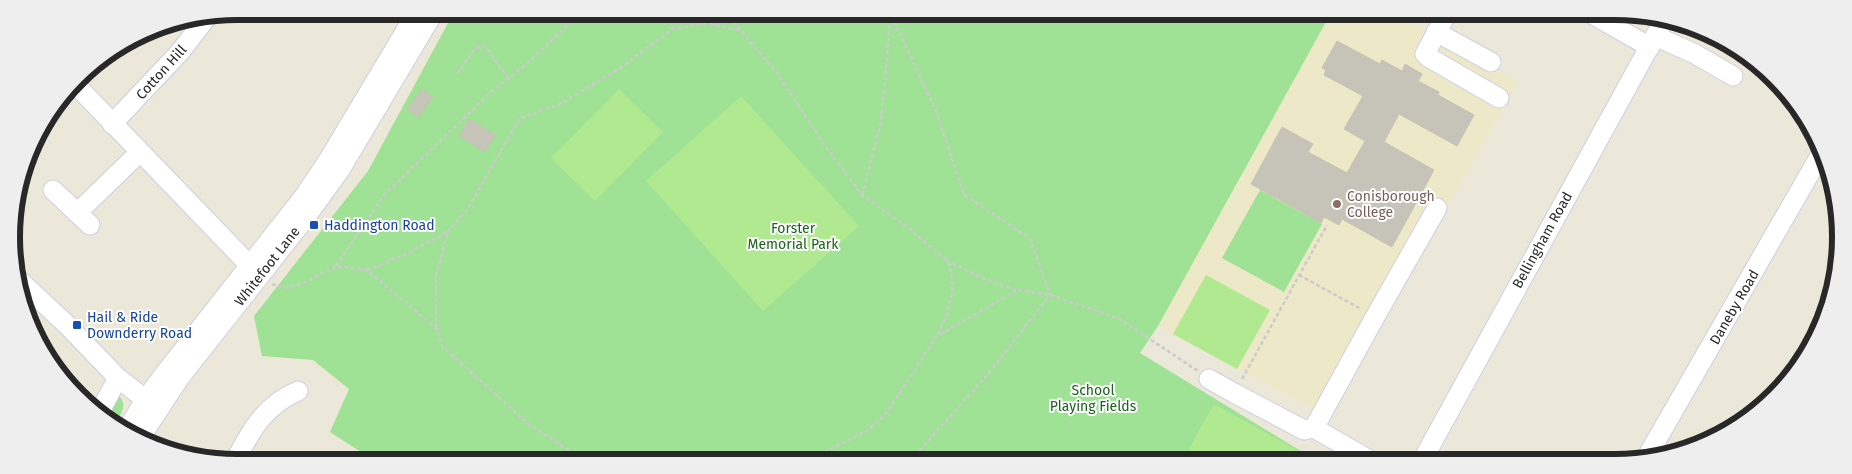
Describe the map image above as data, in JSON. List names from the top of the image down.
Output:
{
  "streets": {
    "street": [
      "Cotton Hill",
      "Bellingham Road",
      "Whitefoot Lane",
      "Daneby Road"
    ]
  },
  "parks": ["Forster Memorial Park", "School Playing Fields"],
  "places": {
    "other": ["Conisborough College"],
    "transit": ["Haddington Road", "Hail & Ride Downderry Road"]
  }
}
